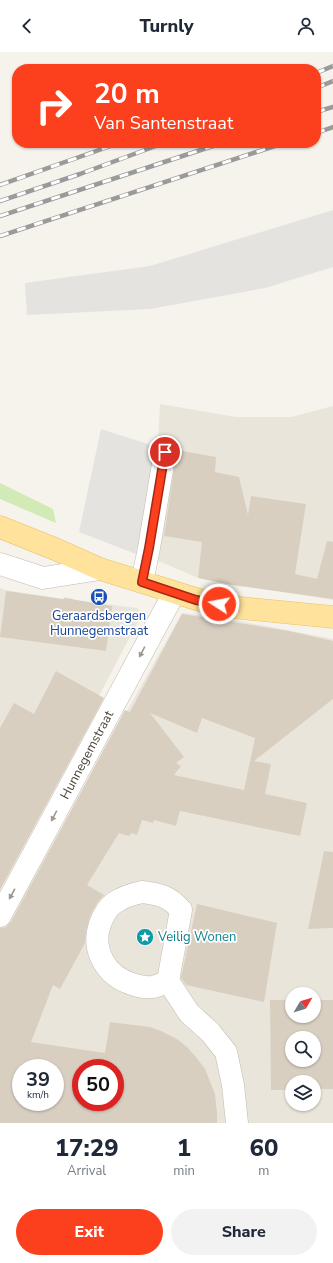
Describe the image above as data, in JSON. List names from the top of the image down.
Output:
{
  "streets": {
    "street": ["Hunnegemstraat"]
  },
  "one_way": ["Hunnegemstraat"],
  "places": {
    "bus stop": ["Geraardsbergen Hunnegemstraat"],
    "place": ["Veilig Wonen"]
  },
  "north": "top right",
  "page": {
    "header": "Turnly",
    "turn": ["20 m", "Van Santenstraat"],
    "speed": "39 km/h",
    "limit": "50",
    "eta": [
      "17:29",
      "Arrival",
      "1",
      "min",
      "60",
      "m"
    ],
    "buttons": ["Exit", "Share"]
  }
}
